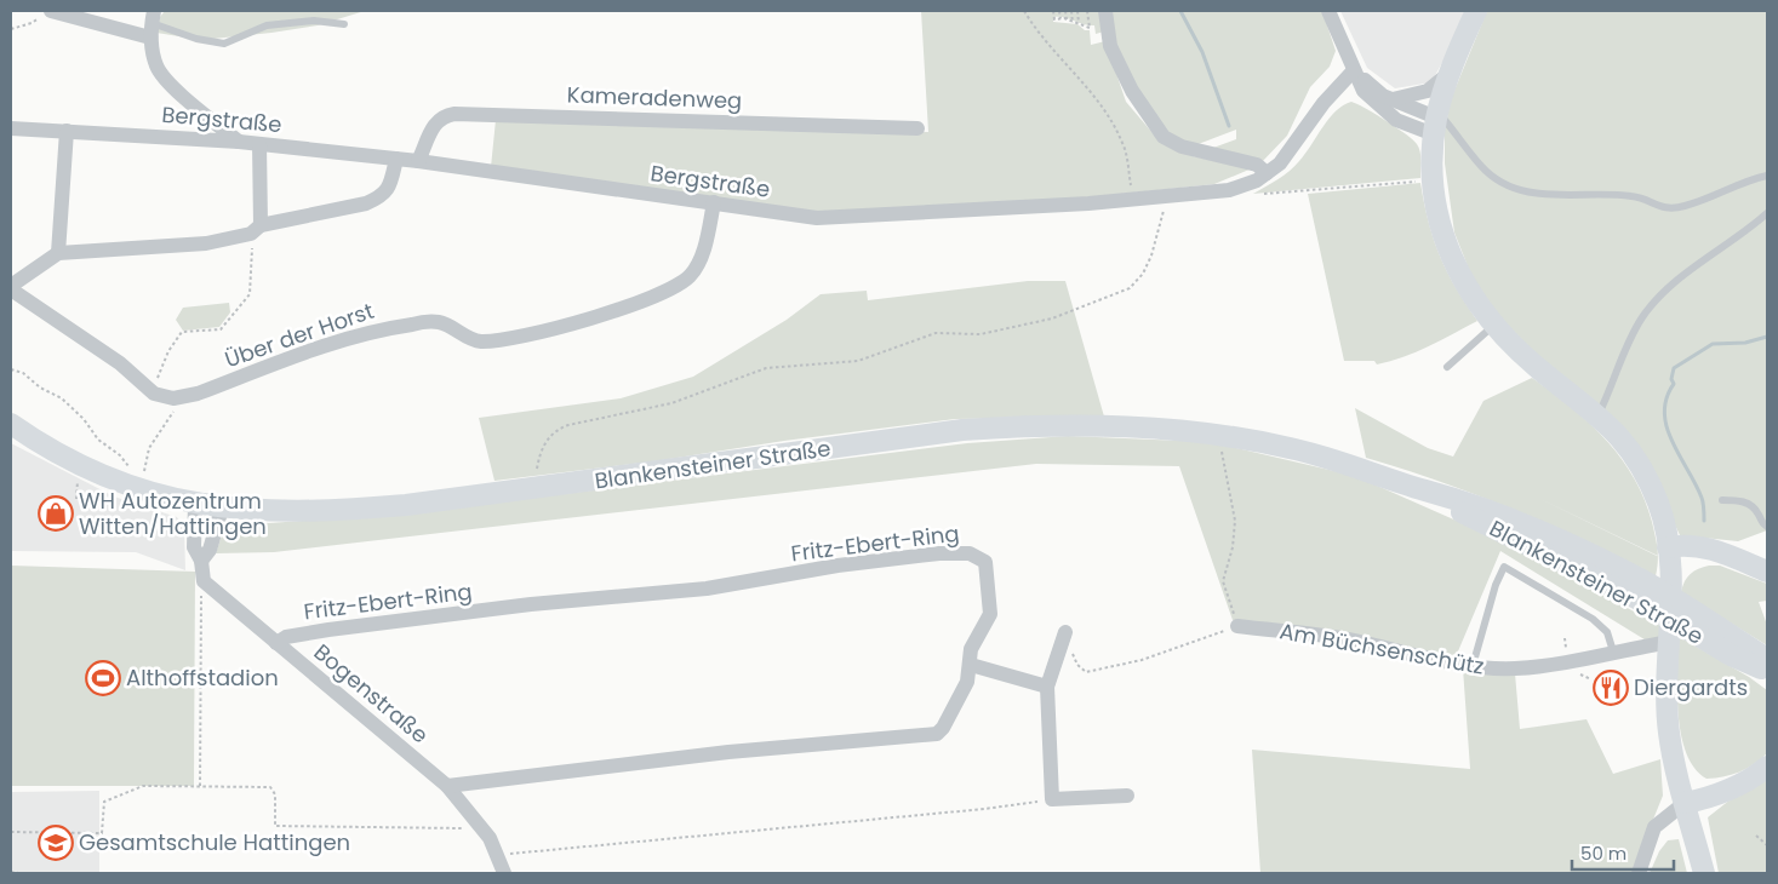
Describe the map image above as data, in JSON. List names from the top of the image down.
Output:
{
  "streets": {
    "main road": ["Blankensteiner Straße"],
    "street": [
      "Kameradenweg",
      "Bergstraße",
      "Über der Horst",
      "Fritz-Ebert-Ring",
      "Am Büchsenschütz",
      "Bogenstraße"
    ]
  },
  "crossings": [
    ["Kameradenweg", "Bergstraße"],
    ["Bergstraße", "Über der Horst"],
    ["Fritz-Ebert-Ring", "Bogenstraße"]
  ],
  "places": {
    "shop": ["WH Autozentrum Witten/Hattingen"],
    "sports": ["Althoffstadion"],
    "restaurant": ["Diergardts"],
    "school or university": ["Gesamtschule Hattingen"]
  },
  "scale_bar": "50 m"
}
